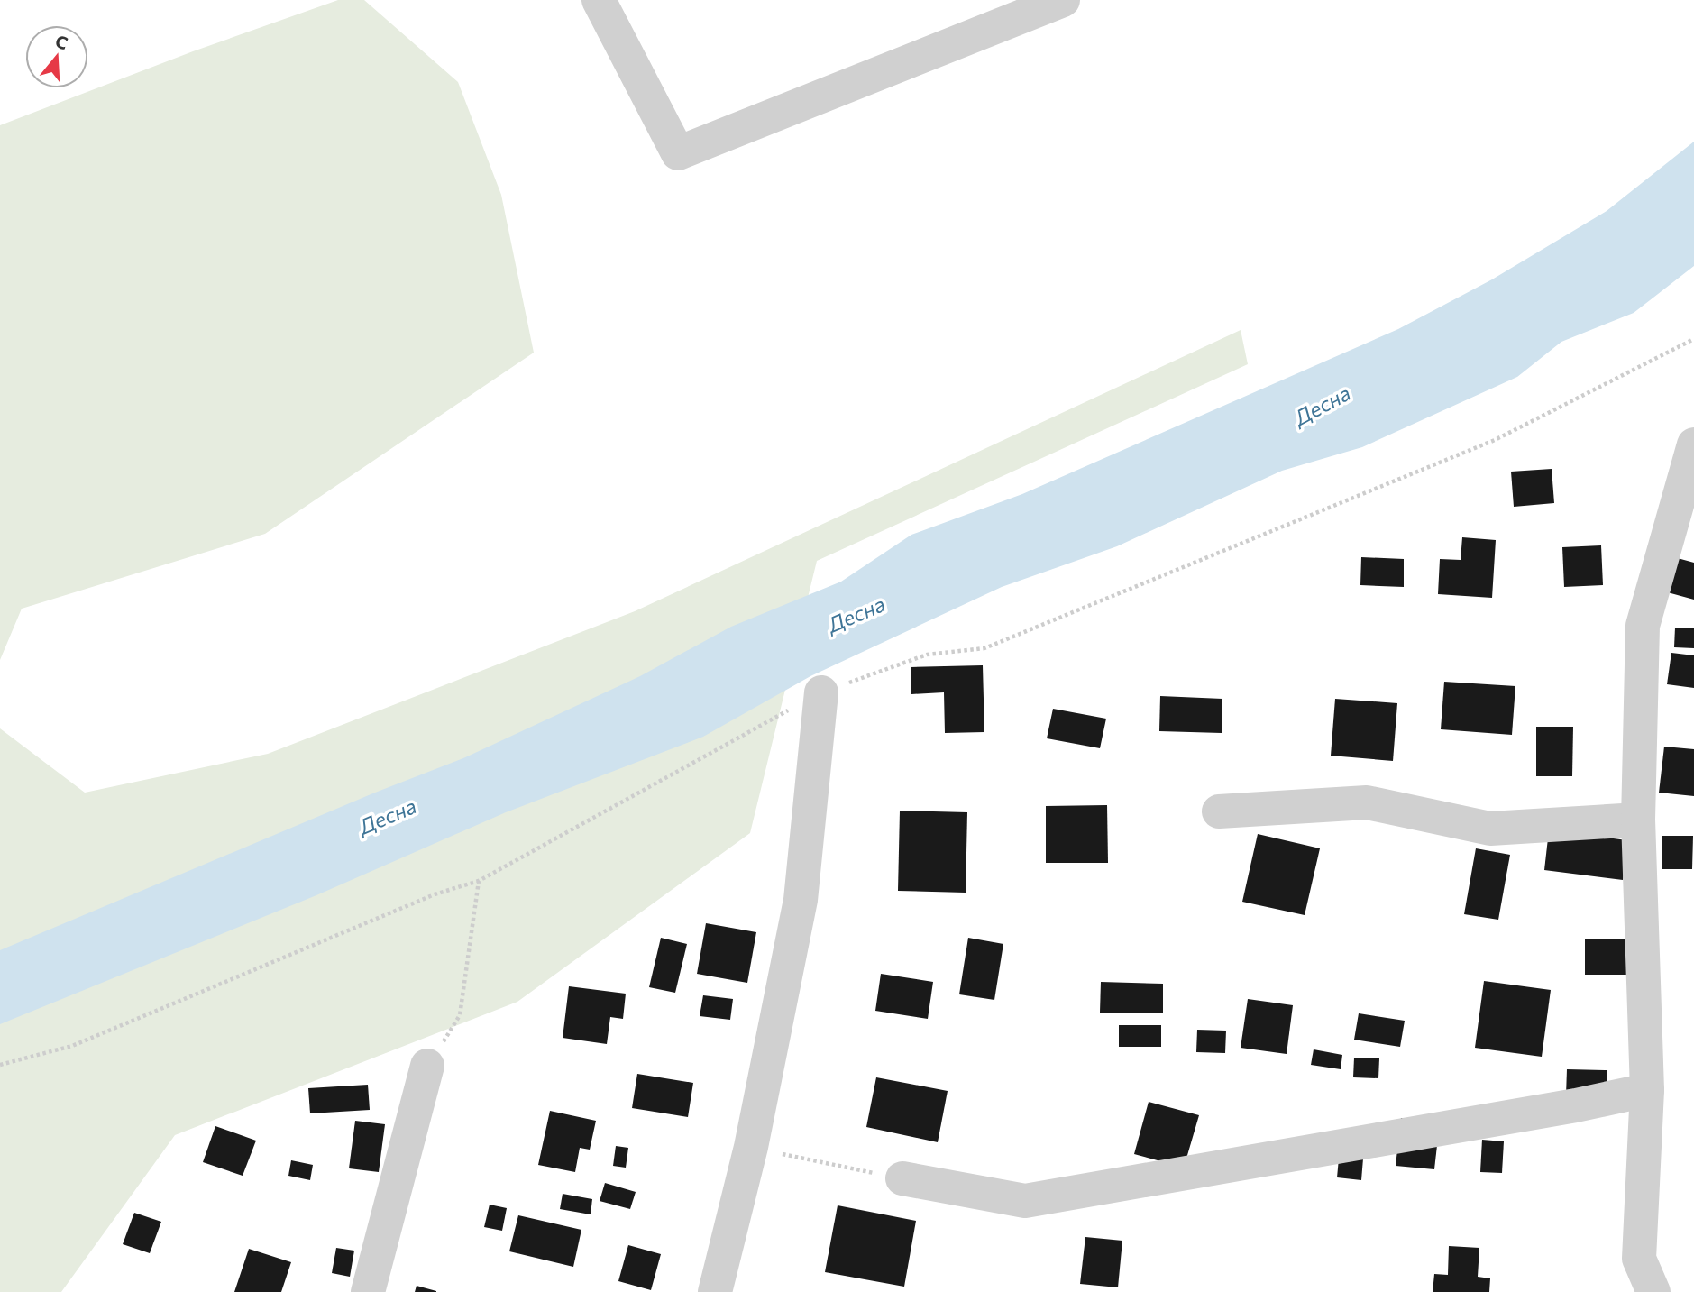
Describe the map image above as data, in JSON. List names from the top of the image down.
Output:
{
  "water": ["Десна"],
  "north": "top"
}
